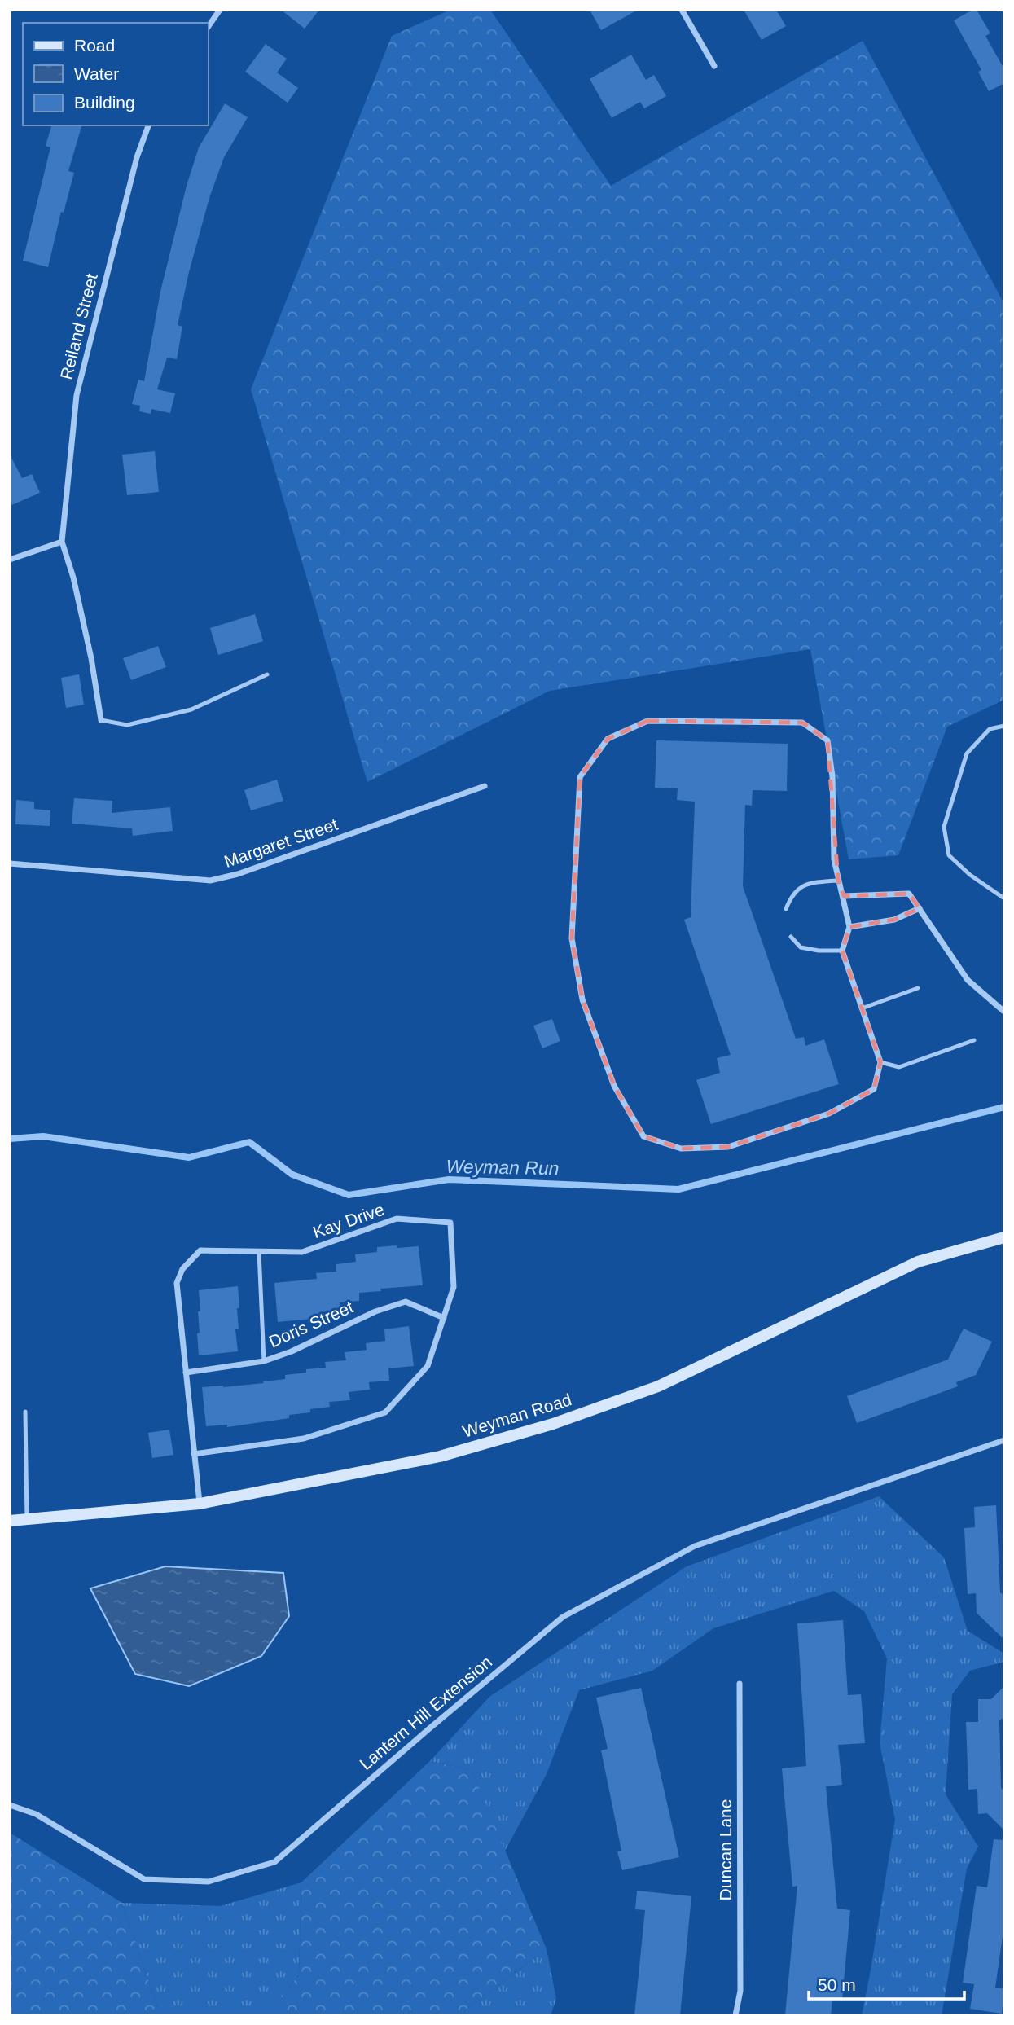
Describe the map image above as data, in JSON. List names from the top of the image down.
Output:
{
  "streets": {
    "street": [
      "Reiland Street",
      "Margaret Street",
      "Kay Drive",
      "Doris Street",
      "Weyman Road",
      "Lantern Hill Extension",
      "Duncan Lane"
    ]
  },
  "crossings": [
    ["Kay Drive", "Doris Street"],
    ["Kay Drive", "Weyman Road"]
  ],
  "water": ["Weyman Run"],
  "legend": ["Road", "Water", "Building"],
  "scale_bar": "50 m"
}
